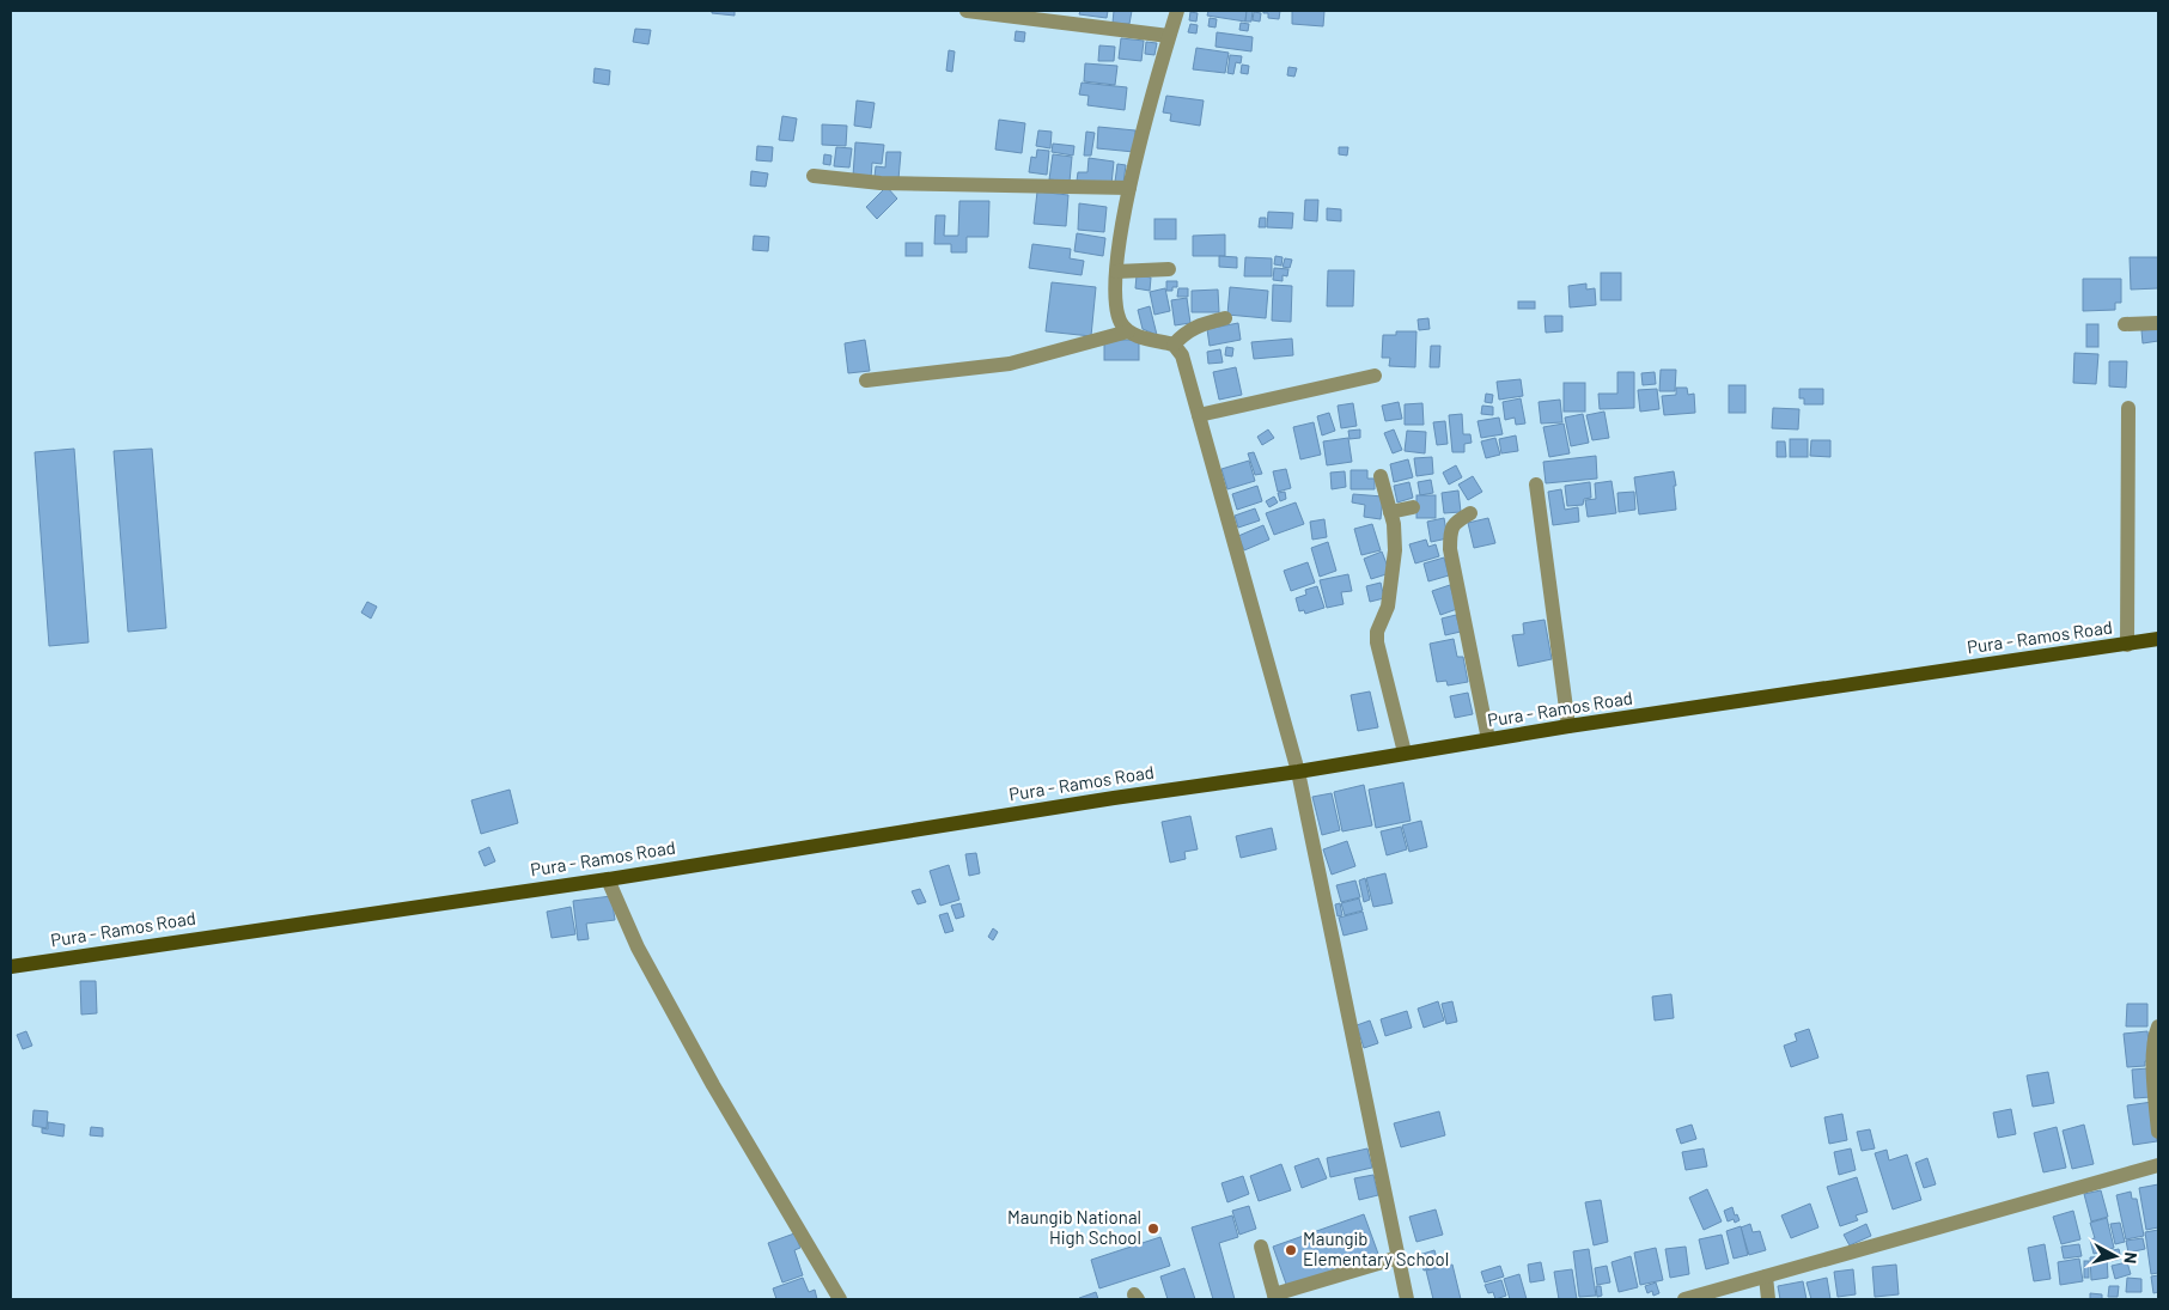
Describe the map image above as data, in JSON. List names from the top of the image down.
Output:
{
  "streets": {
    "main road": ["Pura - Ramos Road"]
  },
  "places": ["Maungib National High School", "Maungib Elementary School"],
  "north": "right"
}
